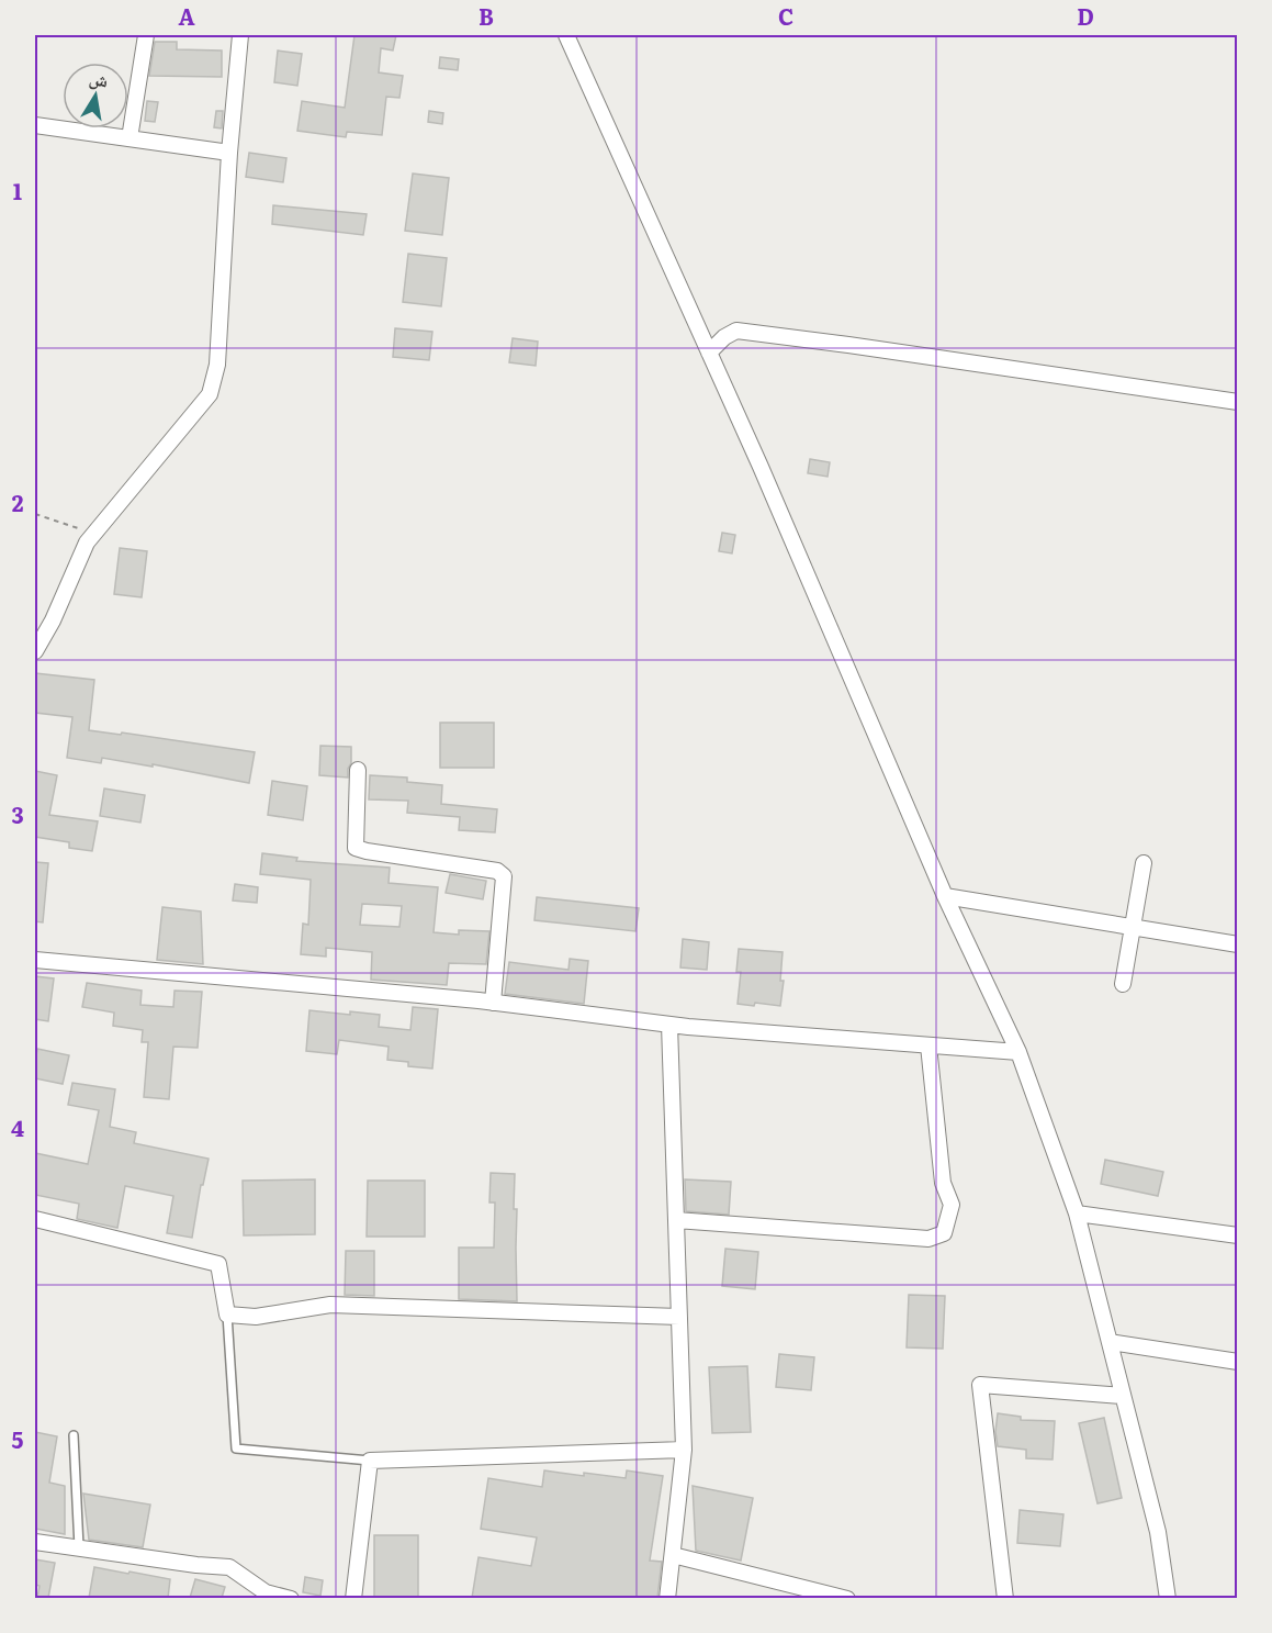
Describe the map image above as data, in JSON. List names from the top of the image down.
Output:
{
  "north": "top",
  "grid": {
    "columns": [
      "A",
      "B",
      "C",
      "D"
    ],
    "rows": [
      "1",
      "2",
      "3",
      "4",
      "5"
    ]
  }
}
